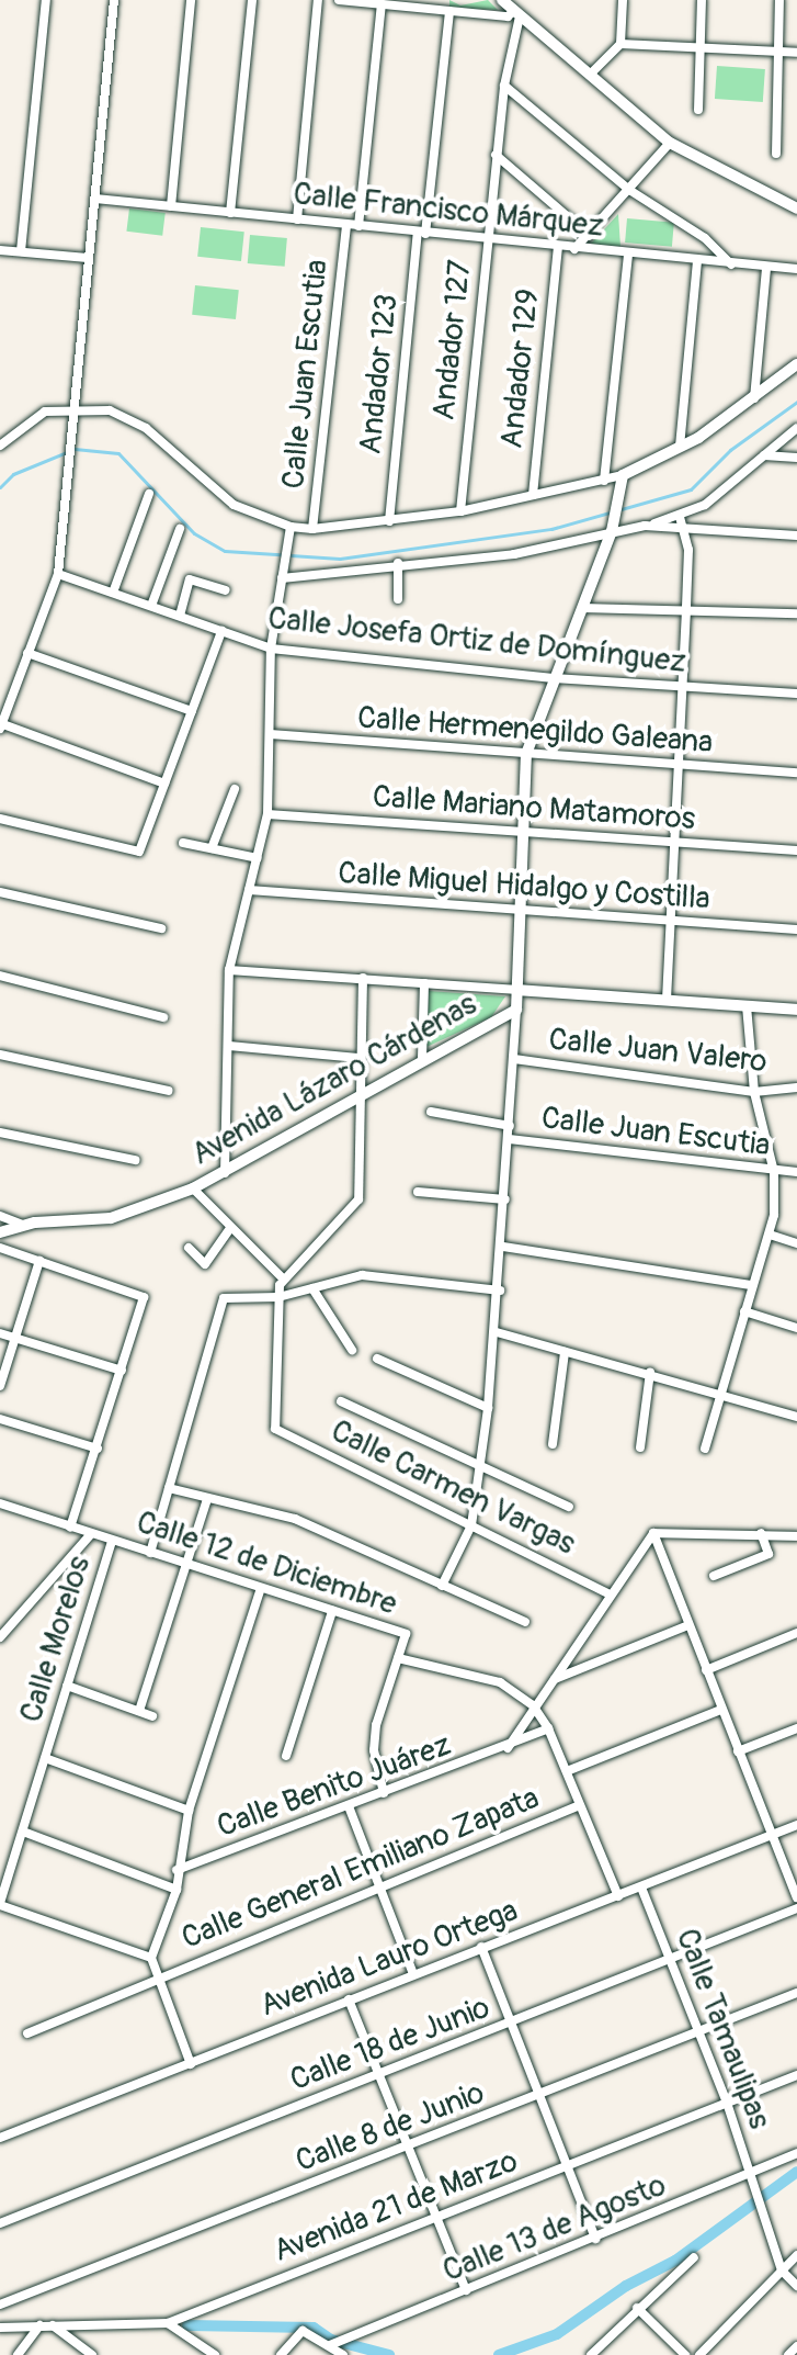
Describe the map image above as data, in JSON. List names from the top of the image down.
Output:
{
  "streets": {
    "street": [
      "Calle Francisco Márquez",
      "Andador 127",
      "Andador 129",
      "Calle Juan Escutia",
      "Andador 123",
      "Calle Josefa Ortiz de Domínguez",
      "Calle Hermenegildo Galeana",
      "Calle Mariano Matamoros",
      "Calle Miguel Hidalgo y Costilla",
      "Calle Juan Valero",
      "Avenida Lázaro Cárdenas",
      "Calle Carmen Vargas",
      "Calle 12 de Diciembre",
      "Calle Morelos",
      "Calle Benito Juárez",
      "Calle General Emiliano Zapata",
      "Avenida Lauro Ortega",
      "Calle Tamaulipas",
      "Calle 18 de Junio",
      "Calle 8 de Junio",
      "Avenida 21 de Marzo",
      "Calle 13 de Agosto"
    ]
  },
  "crossings": [
    ["Calle Francisco Márquez", "Andador 127"],
    ["Calle Francisco Márquez", "Andador 129"],
    ["Calle Francisco Márquez", "Calle Juan Escutia"],
    ["Calle Francisco Márquez", "Andador 123"],
    ["Calle Josefa Ortiz de Domínguez", "Avenida Lázaro Cárdenas"],
    ["Calle Hermenegildo Galeana", "Avenida Lázaro Cárdenas"],
    ["Calle Mariano Matamoros", "Avenida Lázaro Cárdenas"],
    ["Calle Miguel Hidalgo y Costilla", "Avenida Lázaro Cárdenas"],
    ["Calle 12 de Diciembre", "Calle Morelos"],
    ["Avenida Lauro Ortega", "Calle Tamaulipas"],
    ["Calle Tamaulipas", "Calle 18 de Junio"],
    ["Calle Tamaulipas", "Calle 8 de Junio"],
    ["Calle Tamaulipas", "Avenida 21 de Marzo"],
    ["Calle Tamaulipas", "Calle 13 de Agosto"]
  ]
}
